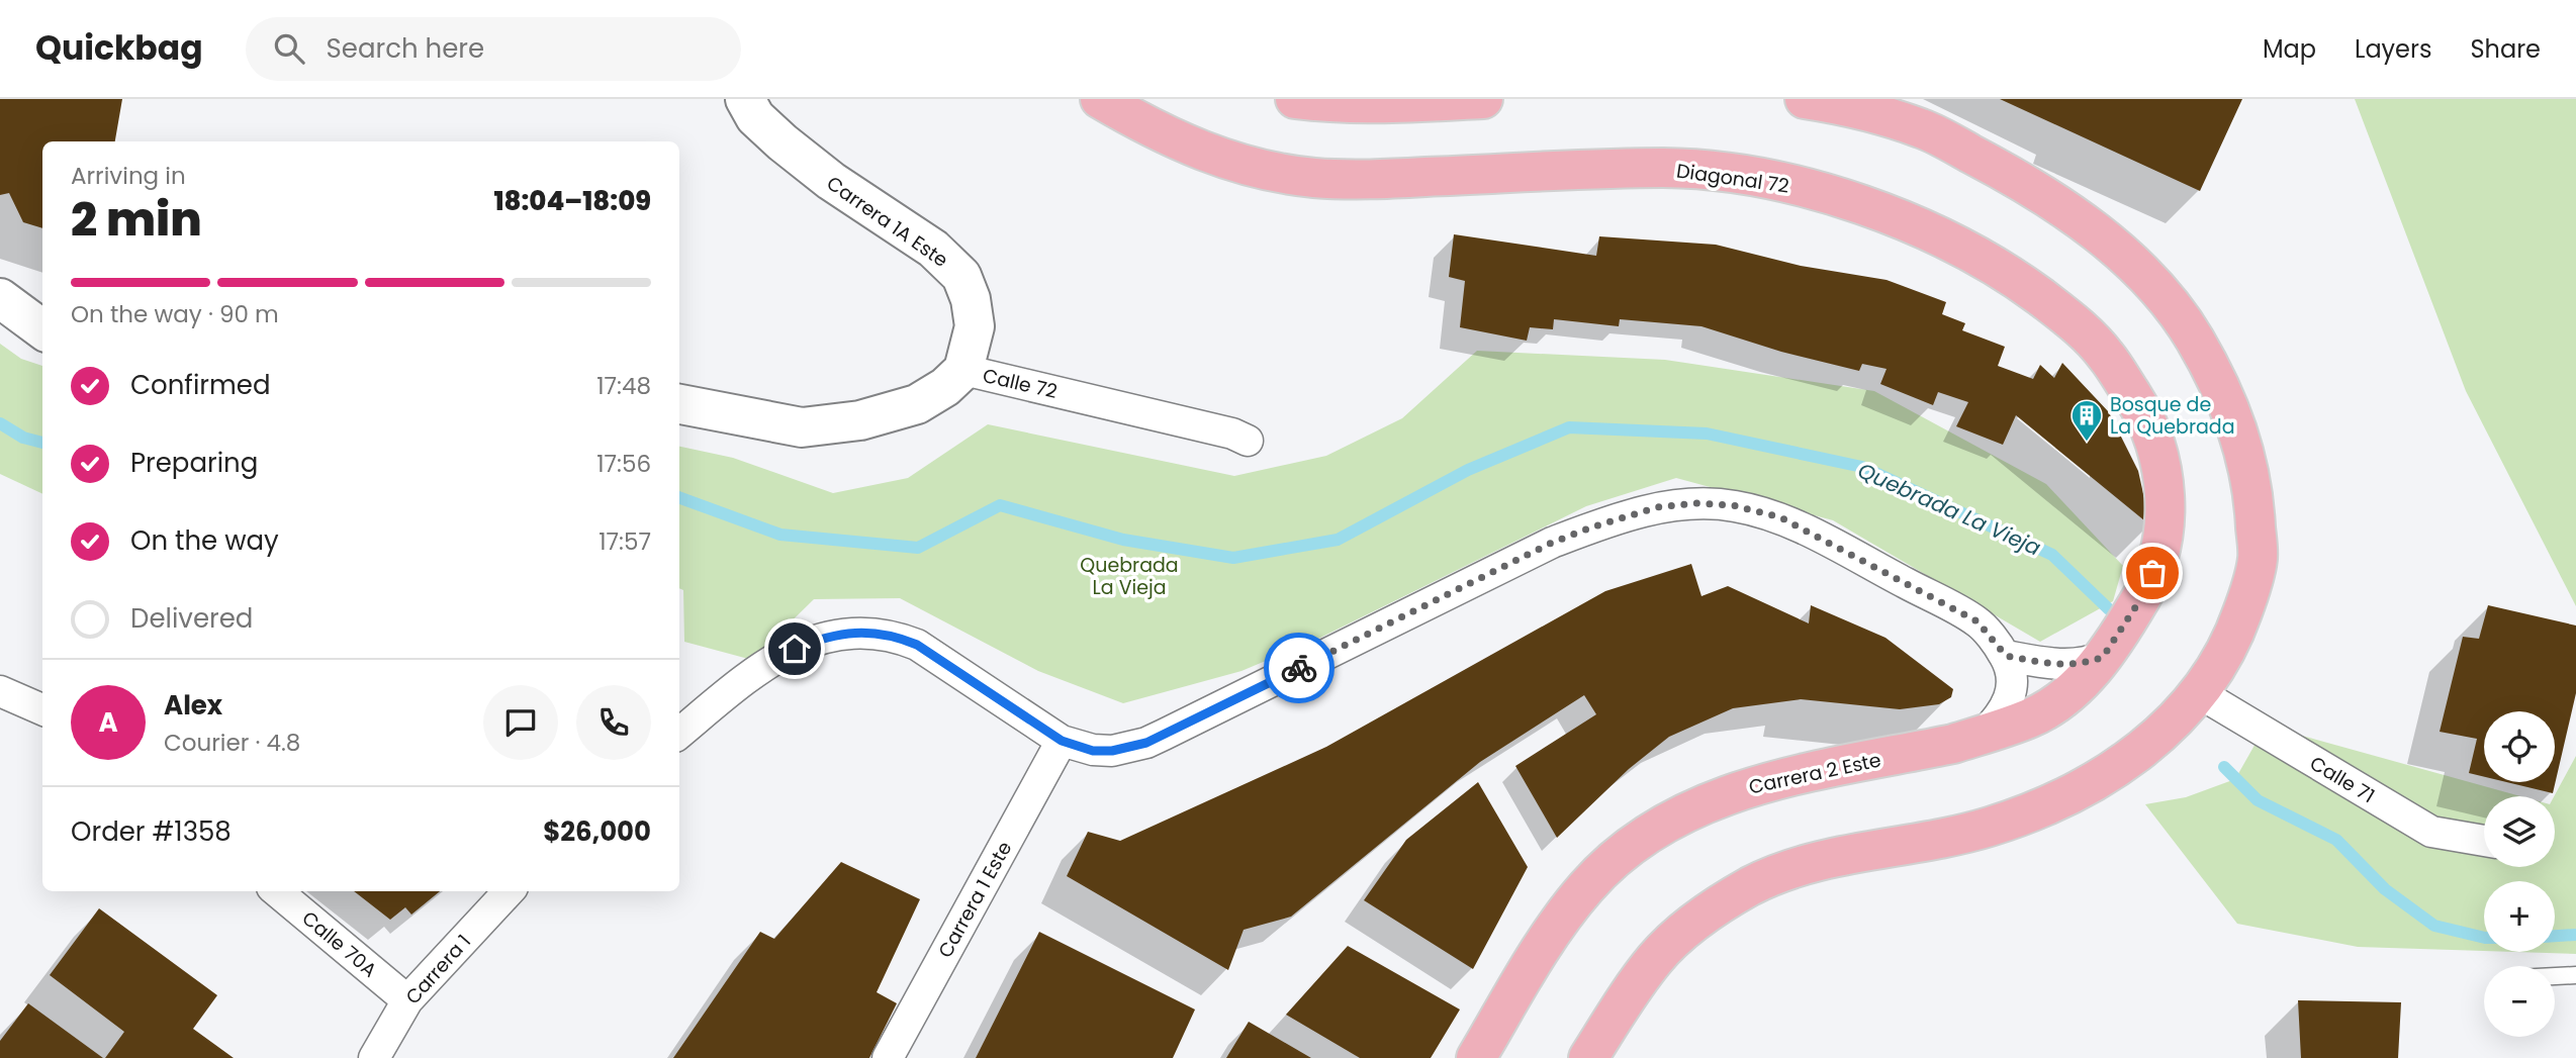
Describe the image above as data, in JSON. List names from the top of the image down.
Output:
{
  "streets": {
    "main road": ["Diagonal 72", "Carrera 2 Este"],
    "street": [
      "Carrera 1A Este",
      "Calle 72",
      "Calle 71",
      "Carrera 1 Este",
      "Calle 70A",
      "Carrera 1"
    ]
  },
  "crossings": [
    ["Diagonal 72", "Carrera 2 Este"],
    ["Carrera 1A Este", "Calle 72"],
    ["Calle 70A", "Carrera 1"]
  ],
  "water": ["Quebrada La Vieja"],
  "parks": ["Quebrada La Vieja"],
  "places": {
    "building": ["Bosque de La Quebrada"]
  },
  "page": {
    "header": "Quickbag",
    "search": "Search here",
    "nav": ["Map", "Layers", "Share"],
    "heading": ["2 min", "Arriving in", "18:04–18:09"],
    "panel": [
      "Alex",
      "Courier · 4.8",
      "Order #1358",
      "$26,000"
    ],
    "bar": "On the way · 90 m",
    "list": [
      ["Confirmed", "17:48"],
      ["Preparing", "17:56"],
      ["On the way", "17:57"],
      "Delivered"
    ],
    "round": "A",
    "map_buttons": ["+", "−"]
  }
}
